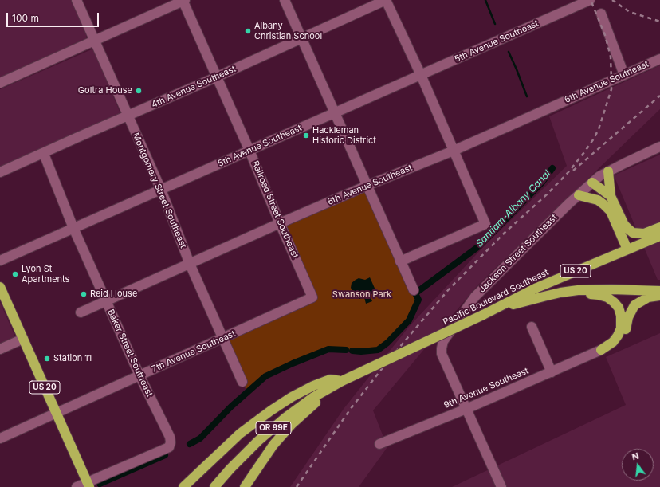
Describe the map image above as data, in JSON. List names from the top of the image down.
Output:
{
  "streets": {
    "highway": ["US 20", "Pacific Boulevard Southeast", "OR 99E"],
    "street": [
      "5th Avenue Southeast",
      "6th Avenue Southeast",
      "4th Avenue Southeast",
      "Montgomery Street Southeast",
      "Railroad Street Southeast",
      "Jackson Street Southeast",
      "7th Avenue Southeast",
      "Baker Street Southeast",
      "9th Avenue Southeast"
    ]
  },
  "crossings": [
    ["5th Avenue Southeast", "Montgomery Street Southeast"],
    ["5th Avenue Southeast", "Railroad Street Southeast"],
    ["5th Avenue Southeast", "Baker Street Southeast"],
    ["6th Avenue Southeast", "Montgomery Street Southeast"],
    ["6th Avenue Southeast", "Railroad Street Southeast"],
    ["6th Avenue Southeast", "Baker Street Southeast"],
    ["4th Avenue Southeast", "Montgomery Street Southeast"],
    ["4th Avenue Southeast", "Railroad Street Southeast"],
    ["4th Avenue Southeast", "Baker Street Southeast"],
    ["Montgomery Street Southeast", "7th Avenue Southeast"],
    ["Railroad Street Southeast", "7th Avenue Southeast"],
    ["Jackson Street Southeast", "9th Avenue Southeast"],
    ["US 20", "Pacific Boulevard Southeast"],
    ["US 20", "7th Avenue Southeast"],
    ["US 20", "Baker Street Southeast"],
    ["US 20", "OR 99E"],
    ["Pacific Boulevard Southeast", "OR 99E"],
    ["7th Avenue Southeast", "Baker Street Southeast"]
  ],
  "water": ["Santiam-Albany Canal"],
  "parks": ["Swanson Park"],
  "places": [
    "Albany Christian School",
    "Goltra House",
    "Hackleman Historic District",
    "Lyon St Apartments",
    "Reid House",
    "Station 11"
  ],
  "scale_bar": "100 m",
  "north": "top"
}
